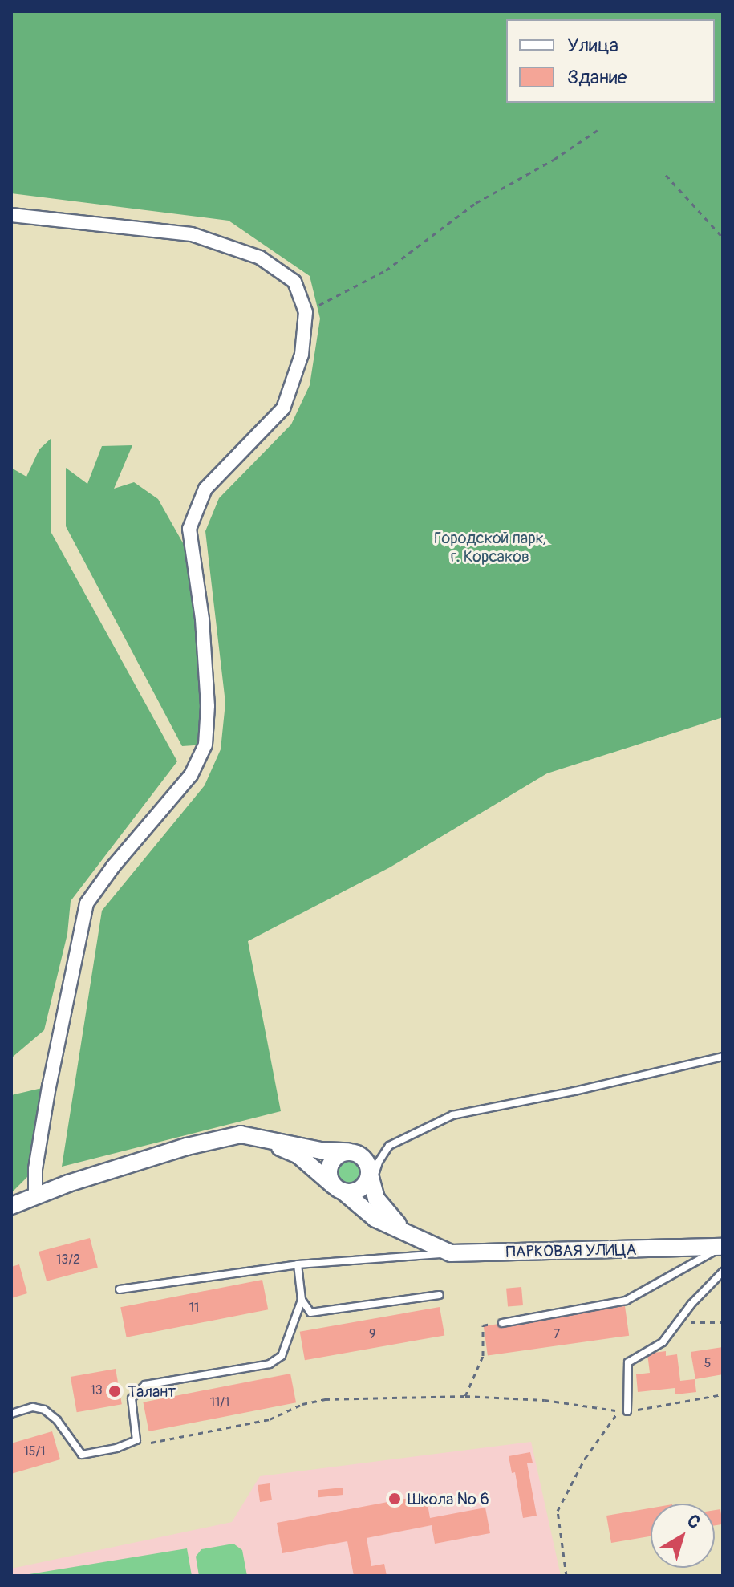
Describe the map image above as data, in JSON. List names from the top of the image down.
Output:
{
  "streets": {
    "street": ["ПАРКОВАЯ УЛИЦА"]
  },
  "parks": ["Городской парк, г. Корсаков"],
  "places": ["Талант", "Школа № 6"],
  "house_numbers": [
    "13/2",
    "11",
    "9",
    "7",
    "5",
    "13",
    "11/1",
    "15/1"
  ],
  "legend": ["Улица", "Здание"],
  "north": "top right"
}
